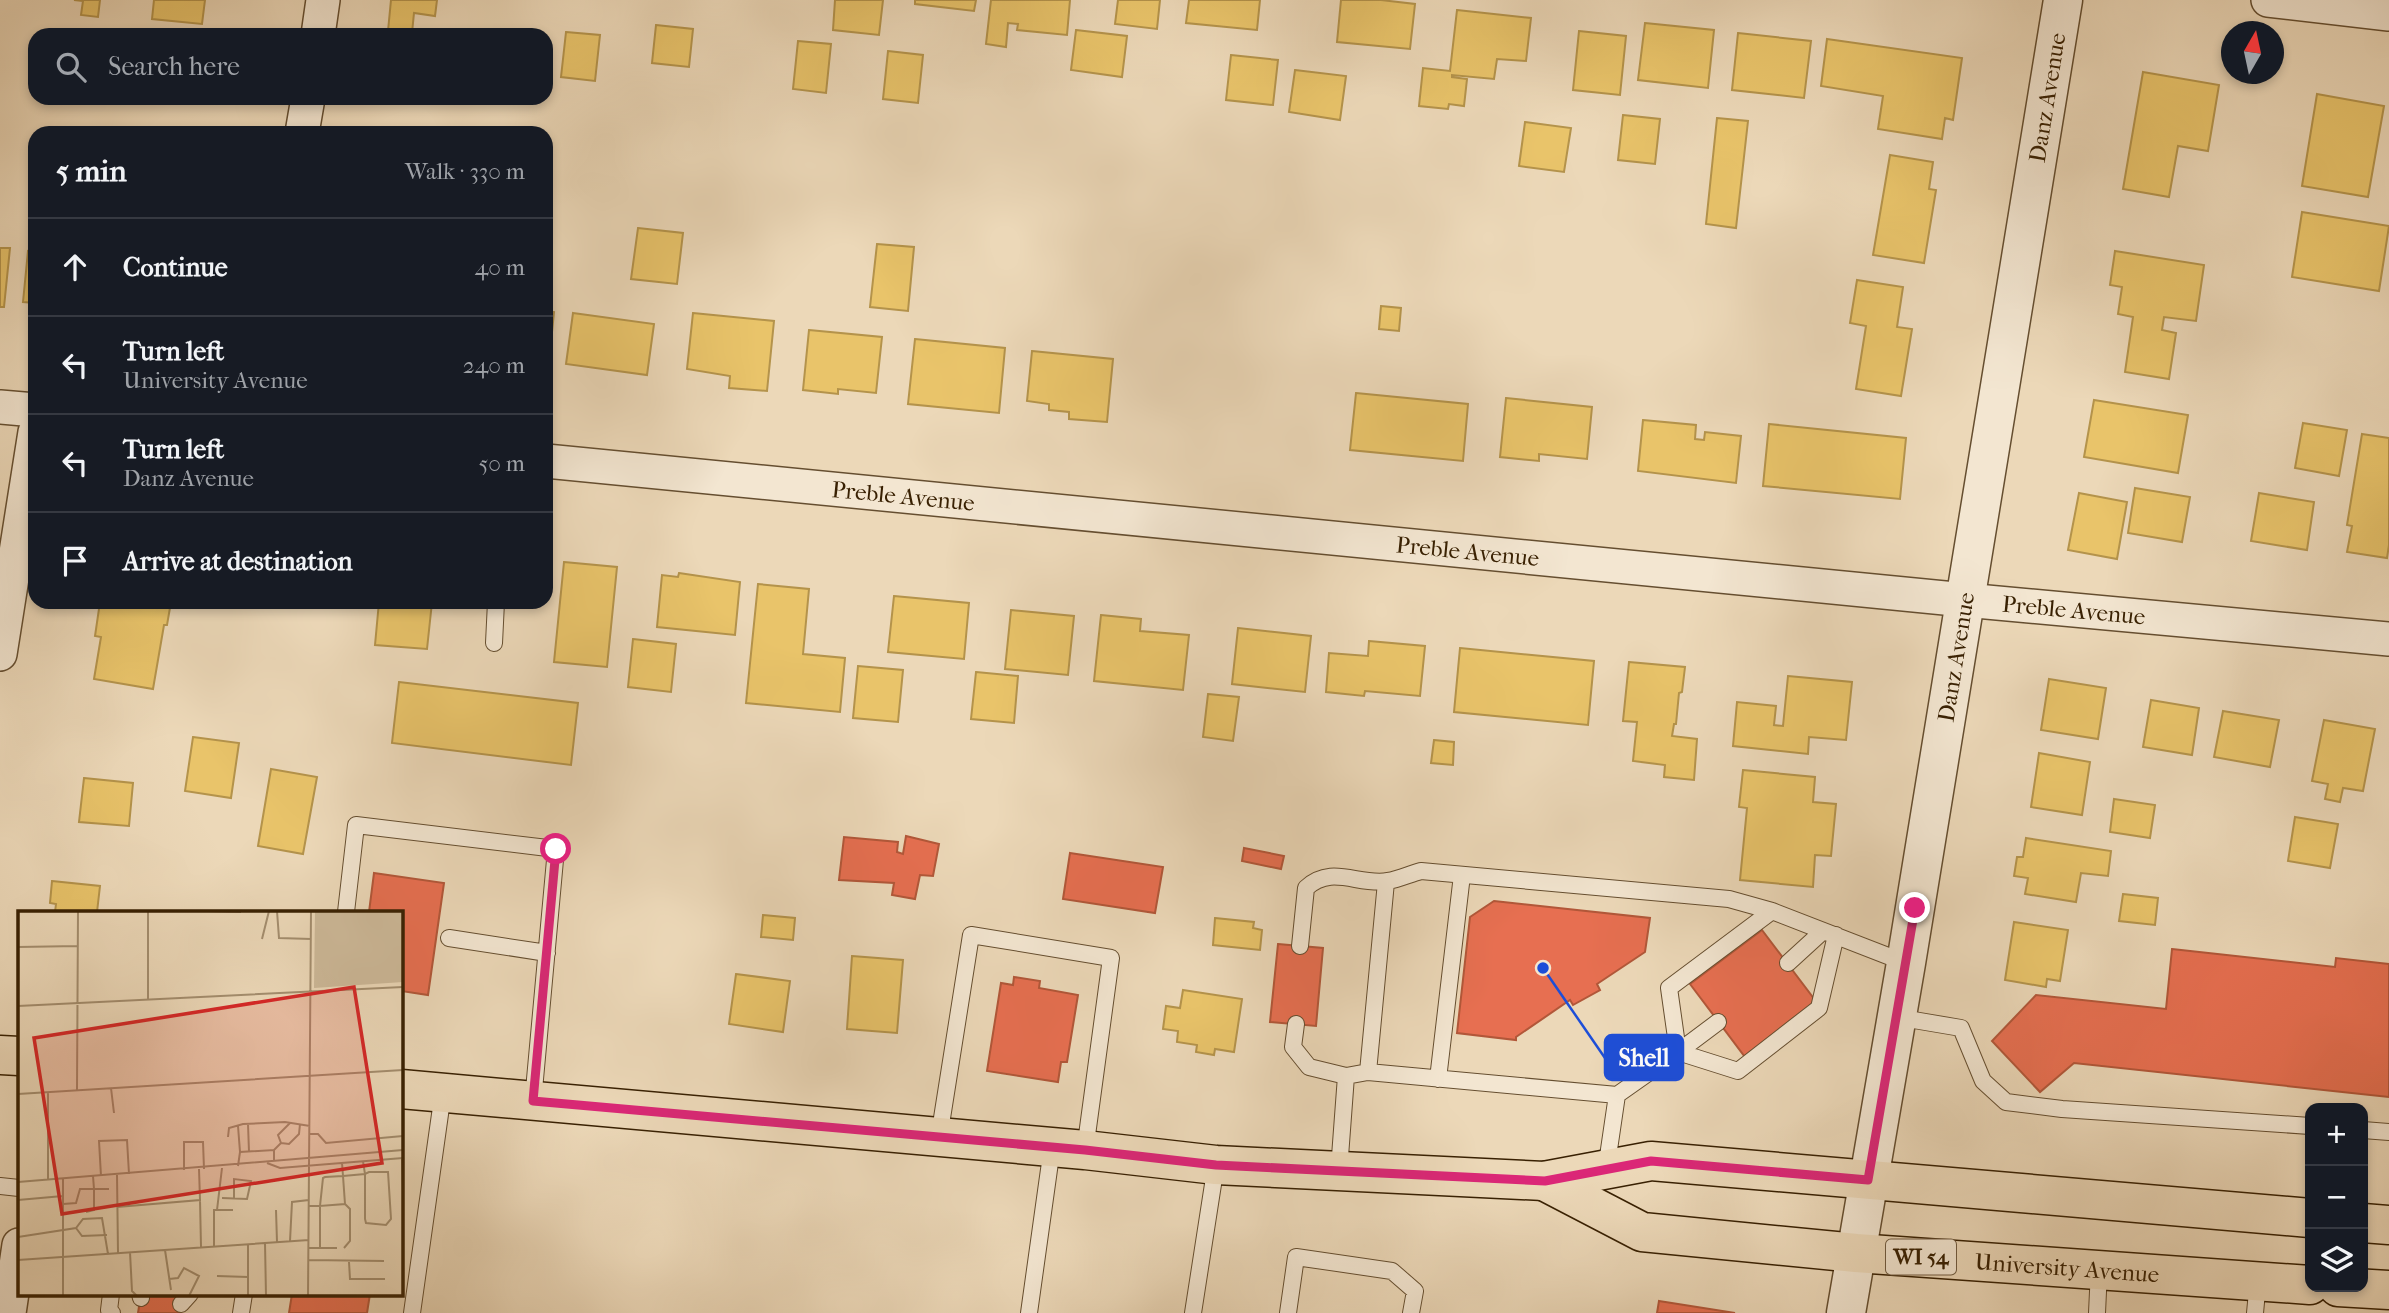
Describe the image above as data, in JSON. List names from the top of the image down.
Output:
{
  "streets": {
    "main road": ["WI 54", "University Avenue"],
    "street": ["Danz Avenue", "Preble Avenue"]
  },
  "crossings": [
    ["Danz Avenue", "Preble Avenue"],
    ["Danz Avenue", "University Avenue"]
  ],
  "places": ["Shell"],
  "north": "top",
  "page": {
    "search": "Search here",
    "heading": ["5 min", "Walk · 330 m"],
    "list": [
      ["Continue", "40 m"],
      ["Turn left", "University Avenue", "240 m"],
      ["Turn left", "Danz Avenue", "50 m"],
      "Arrive at destination"
    ],
    "map_buttons": ["+", "−"]
  }
}
